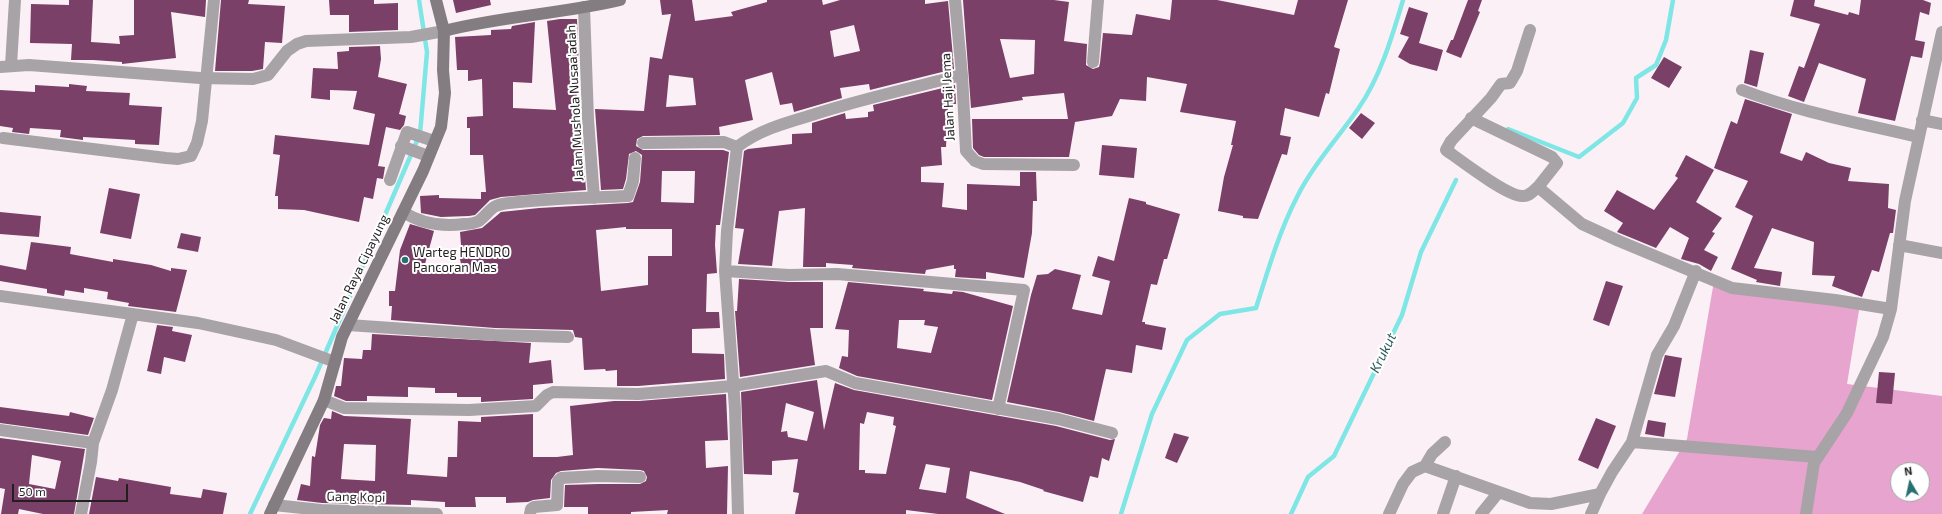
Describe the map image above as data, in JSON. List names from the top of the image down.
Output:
{
  "streets": {
    "main road": ["Jalan Raya Cipayung"],
    "street": ["Jalan Haji Jema", "Jalan Mushola Nusaa'adah", "Gang Kopi"]
  },
  "crossings": [
    ["Jalan Raya Cipayung", "Gang Kopi"]
  ],
  "water": ["Krukut"],
  "places": ["Warteg HENDRO Pancoran Mas"],
  "scale_bar": "50 m",
  "north": "top"
}
